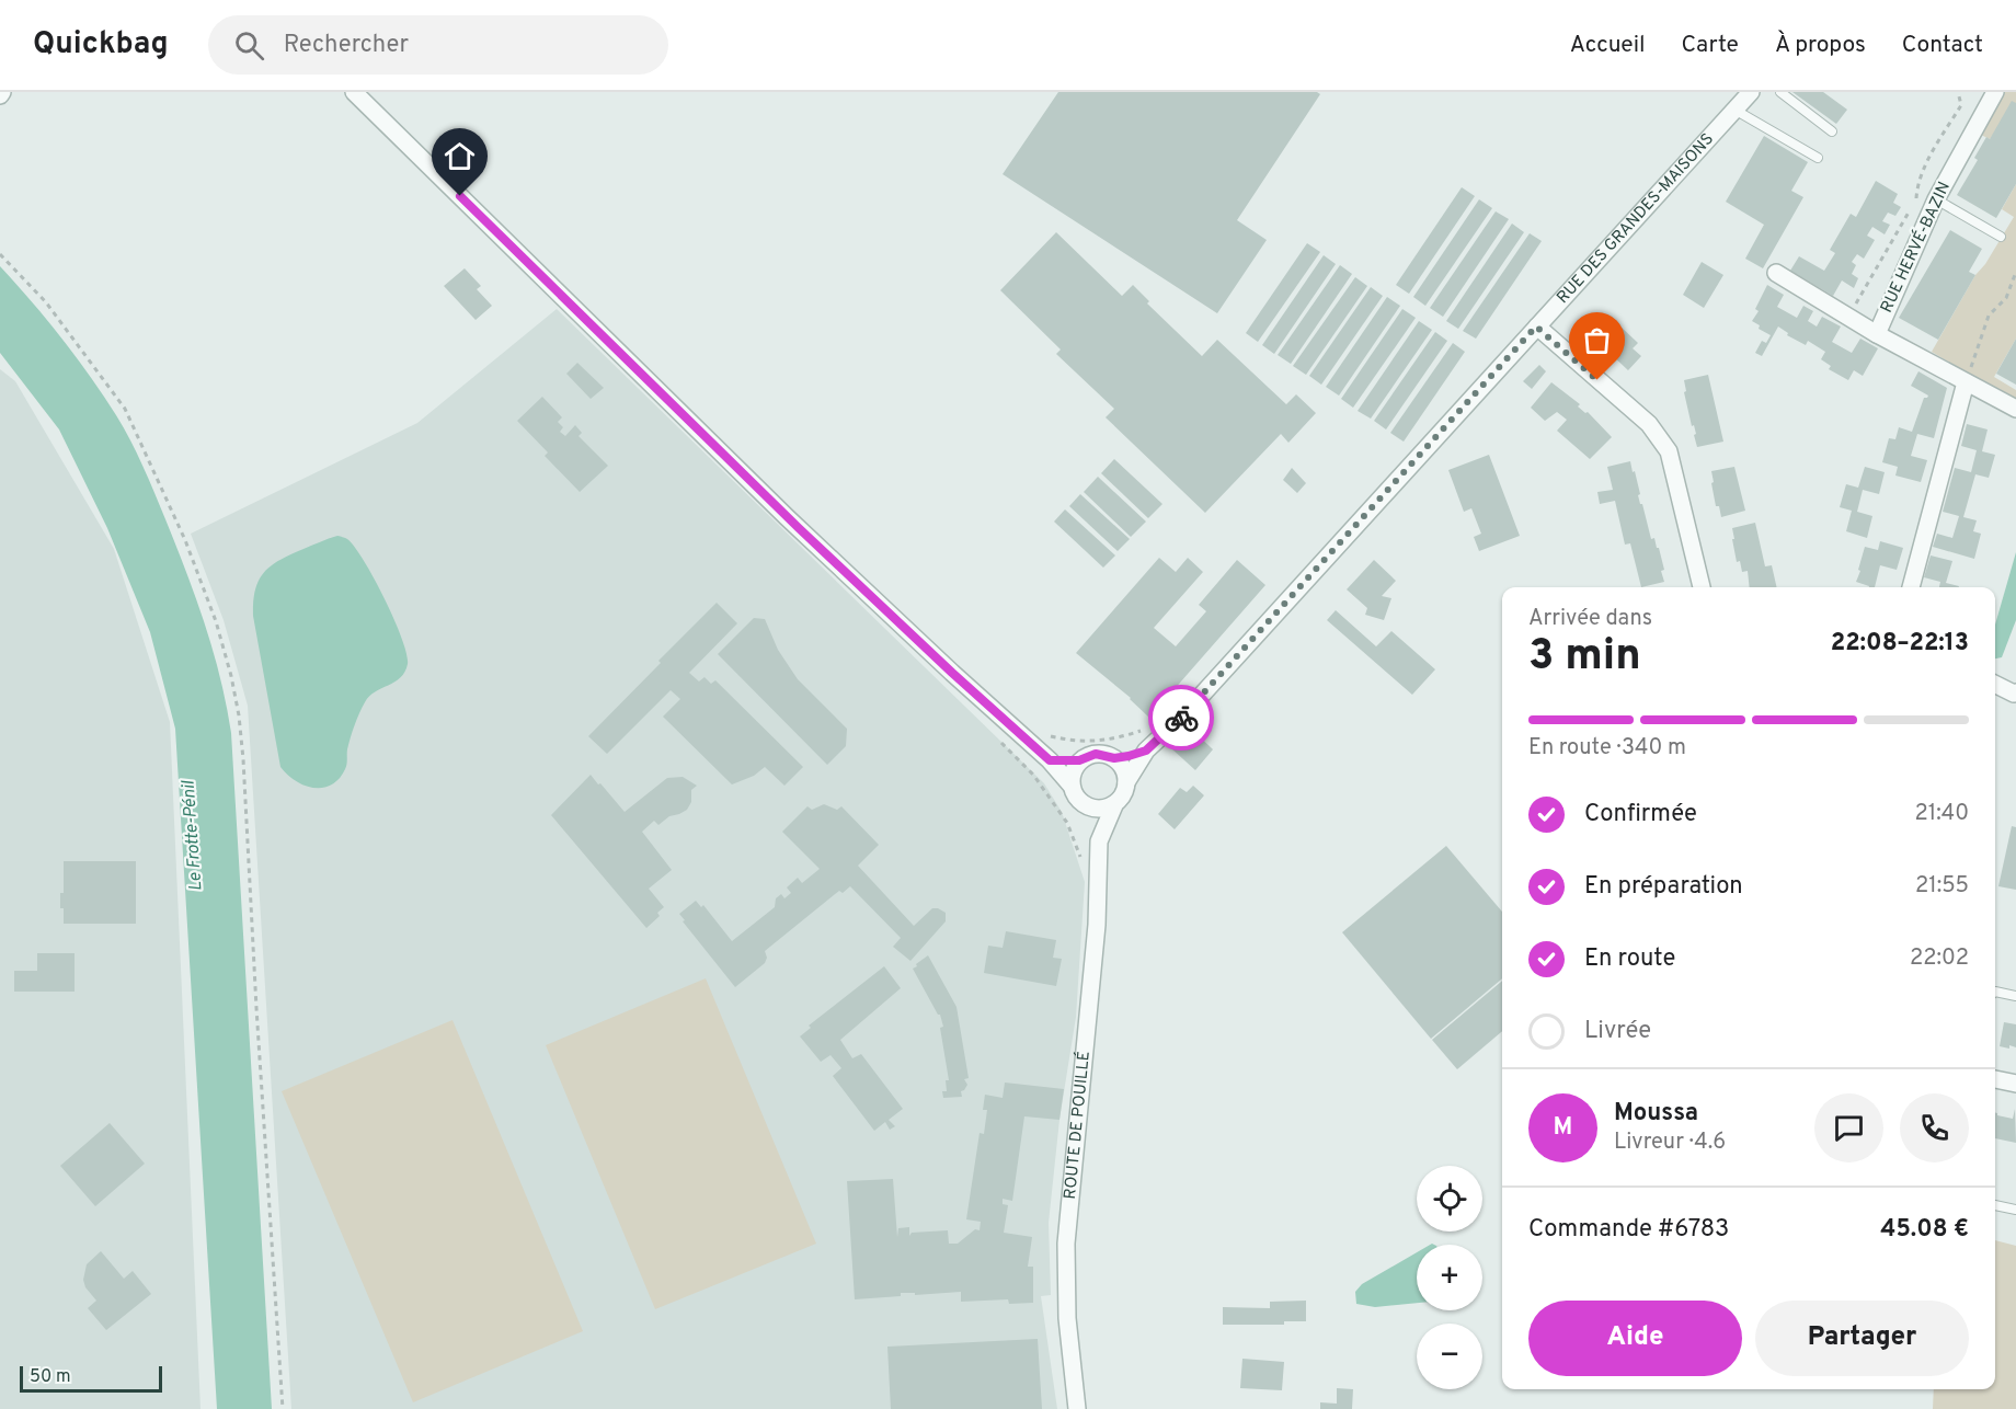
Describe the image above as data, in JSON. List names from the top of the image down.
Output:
{
  "streets": {
    "street": ["RUE DES GRANDES-MAISONS", "RUE HERVÉ-BAZIN", "ROUTE DE POUILLÉ"]
  },
  "water": ["Le Frotte-Pénil"],
  "scale_bar": "50 m",
  "page": {
    "header": "Quickbag",
    "search": "Rechercher",
    "nav": [
      "Accueil",
      "Carte",
      "À propos",
      "Contact"
    ],
    "heading": ["3 min", "Arrivée dans", "22:08–22:13"],
    "panel": [
      "Moussa",
      "Livreur · 4.6",
      "Commande #6783",
      "45.08 €"
    ],
    "bar": "En route · 340 m",
    "list": [
      ["Confirmée", "21:40"],
      ["En préparation", "21:55"],
      ["En route", "22:02"],
      "Livrée"
    ],
    "round": "M",
    "map_buttons": ["+", "−"],
    "buttons": ["Aide", "Partager"],
    "scale": "50 m"
  }
}
